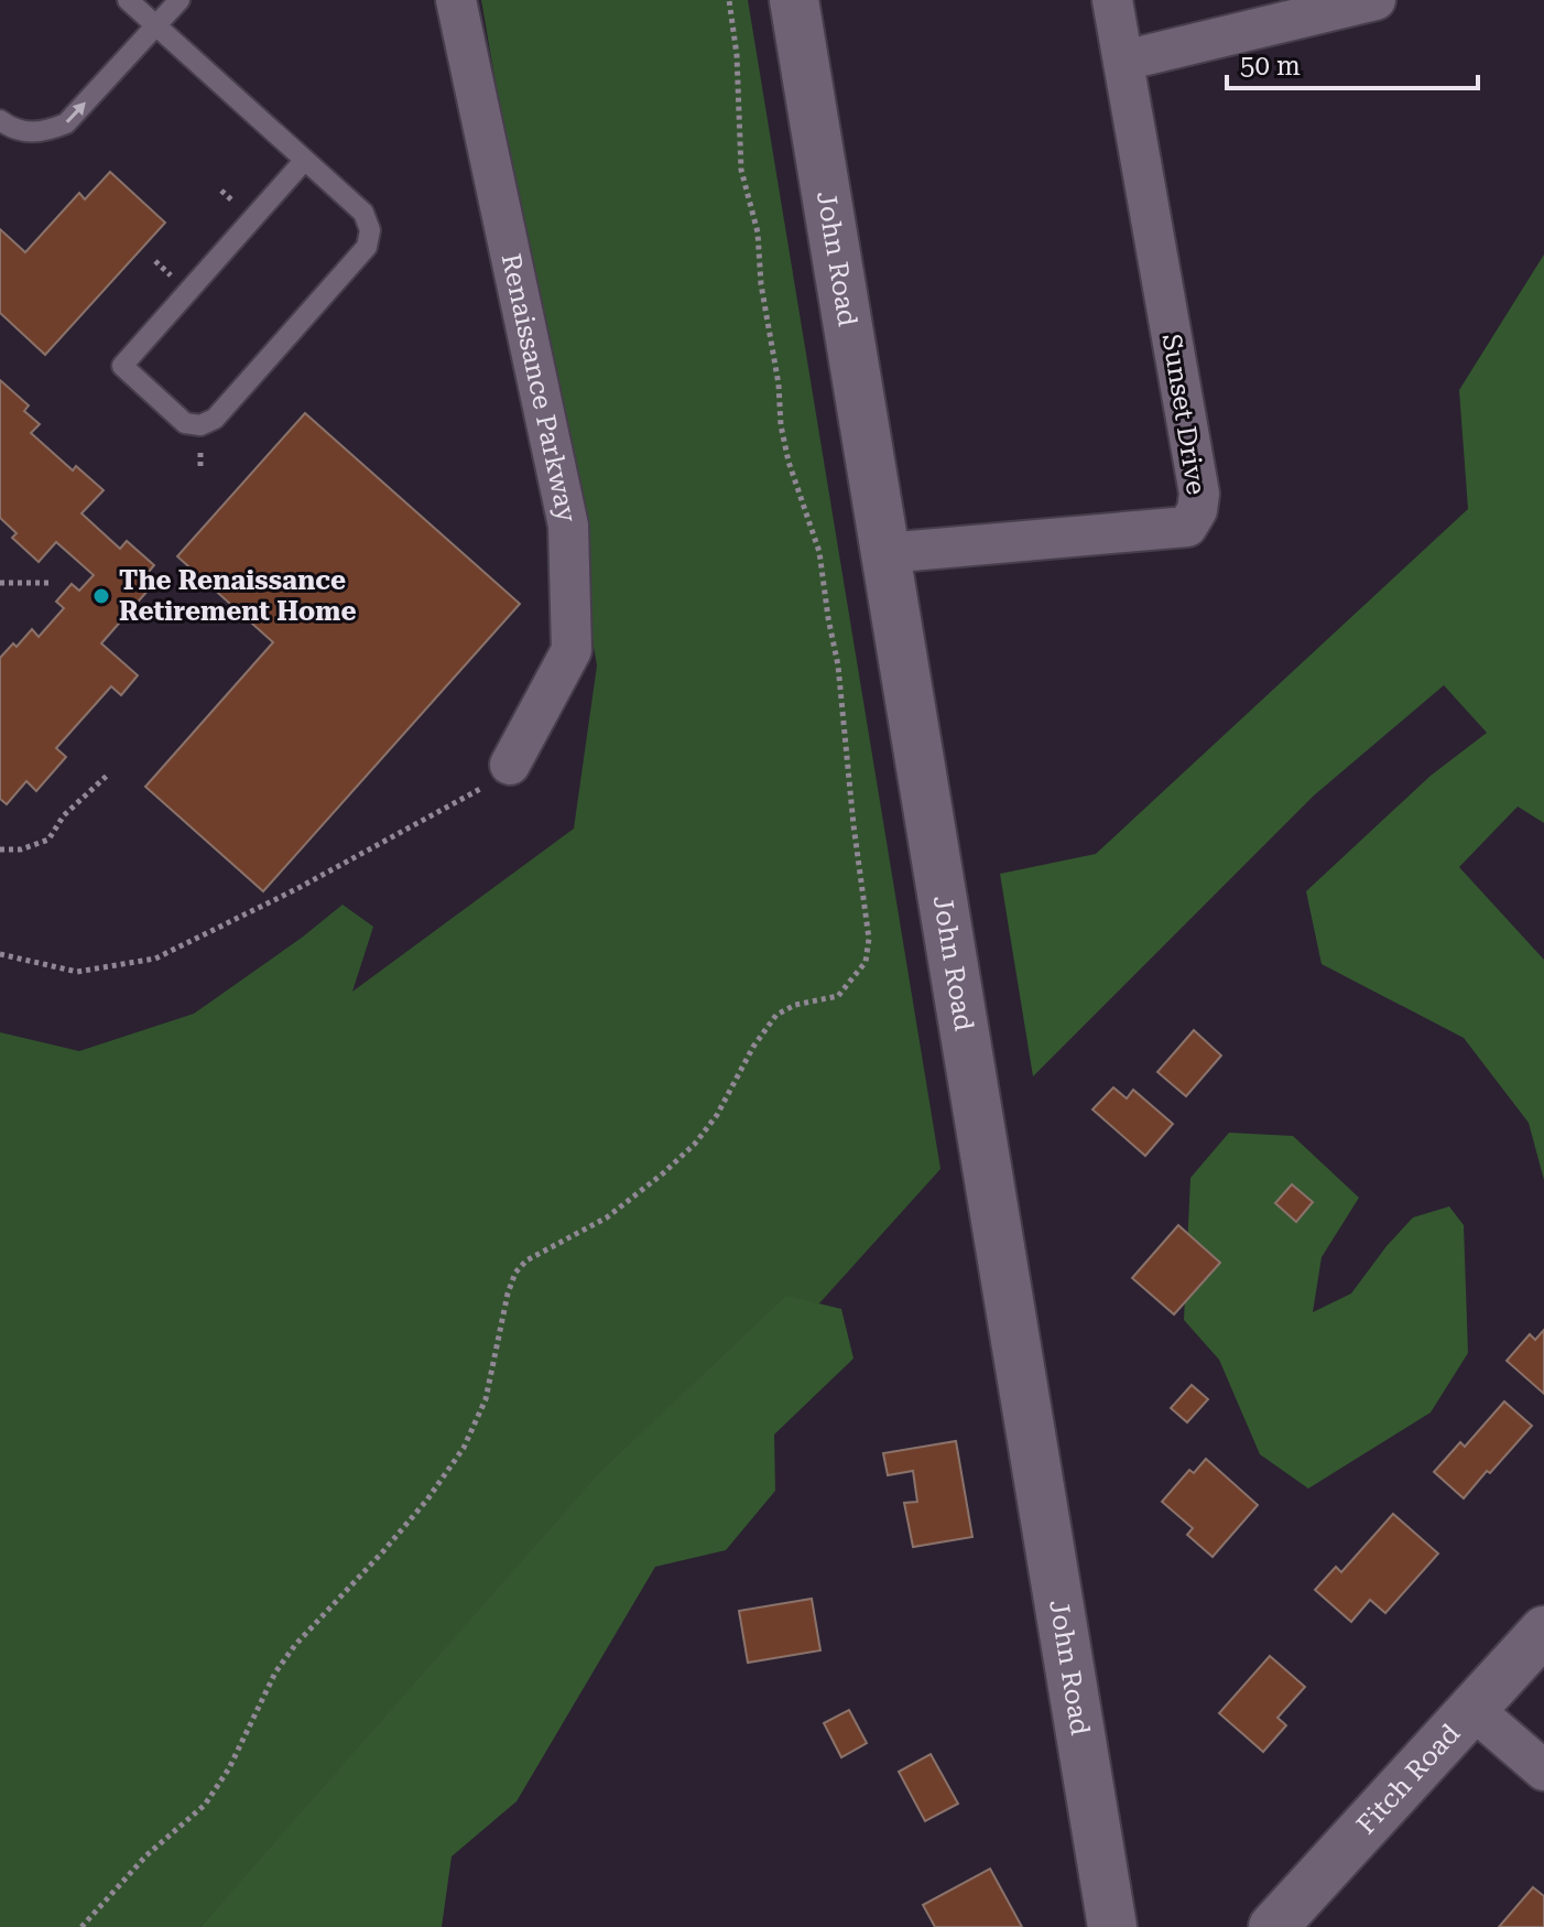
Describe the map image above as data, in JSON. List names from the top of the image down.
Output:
{
  "streets": {
    "street": [
      "John Road",
      "Renaissance Parkway",
      "Sunset Drive",
      "Fitch Road"
    ]
  },
  "crossings": [
    ["John Road", "Sunset Drive"]
  ],
  "places": ["The Renaissance Retirement Home"],
  "scale_bar": "50 m"
}
